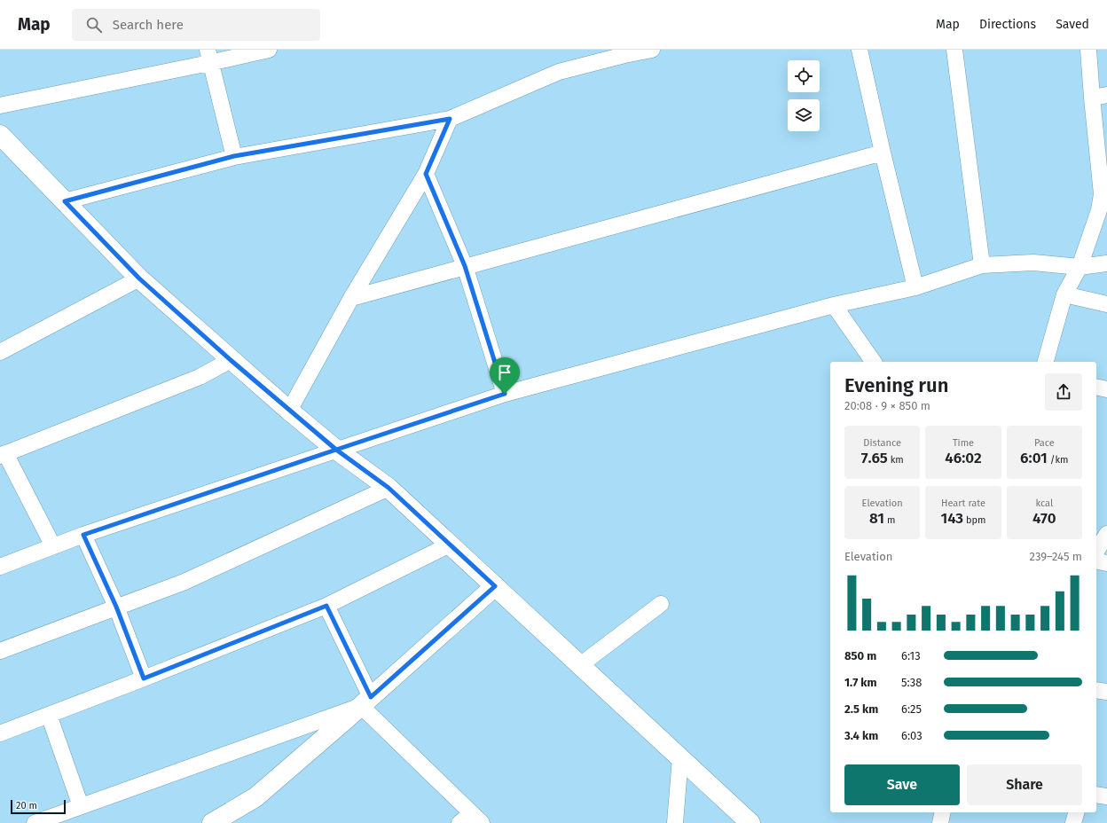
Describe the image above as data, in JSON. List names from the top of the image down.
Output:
{
  "scale_bar": "20 m",
  "page": {
    "header": "Map",
    "search": "Search here",
    "nav": ["Map", "Directions", "Saved"],
    "heading": ["Evening run", "20:08 · 9 × 850 m"],
    "stats": [
      ["Distance", "7.65 km"],
      ["Time", "46:02"],
      ["Pace", "6:01 /km"],
      ["Elevation", "81 m"],
      ["Heart rate", "143 bpm"],
      ["kcal", "470"]
    ],
    "chart": ["Elevation", "239–245 m"],
    "list": [
      {
        "name": "850 m",
        "note": "6:13"
      },
      {
        "name": "1.7 km",
        "note": "5:38"
      },
      {
        "name": "2.5 km",
        "note": "6:25"
      },
      {
        "name": "3.4 km",
        "note": "6:03"
      }
    ],
    "buttons": ["Save", "Share"],
    "scale": "20 m"
  }
}
